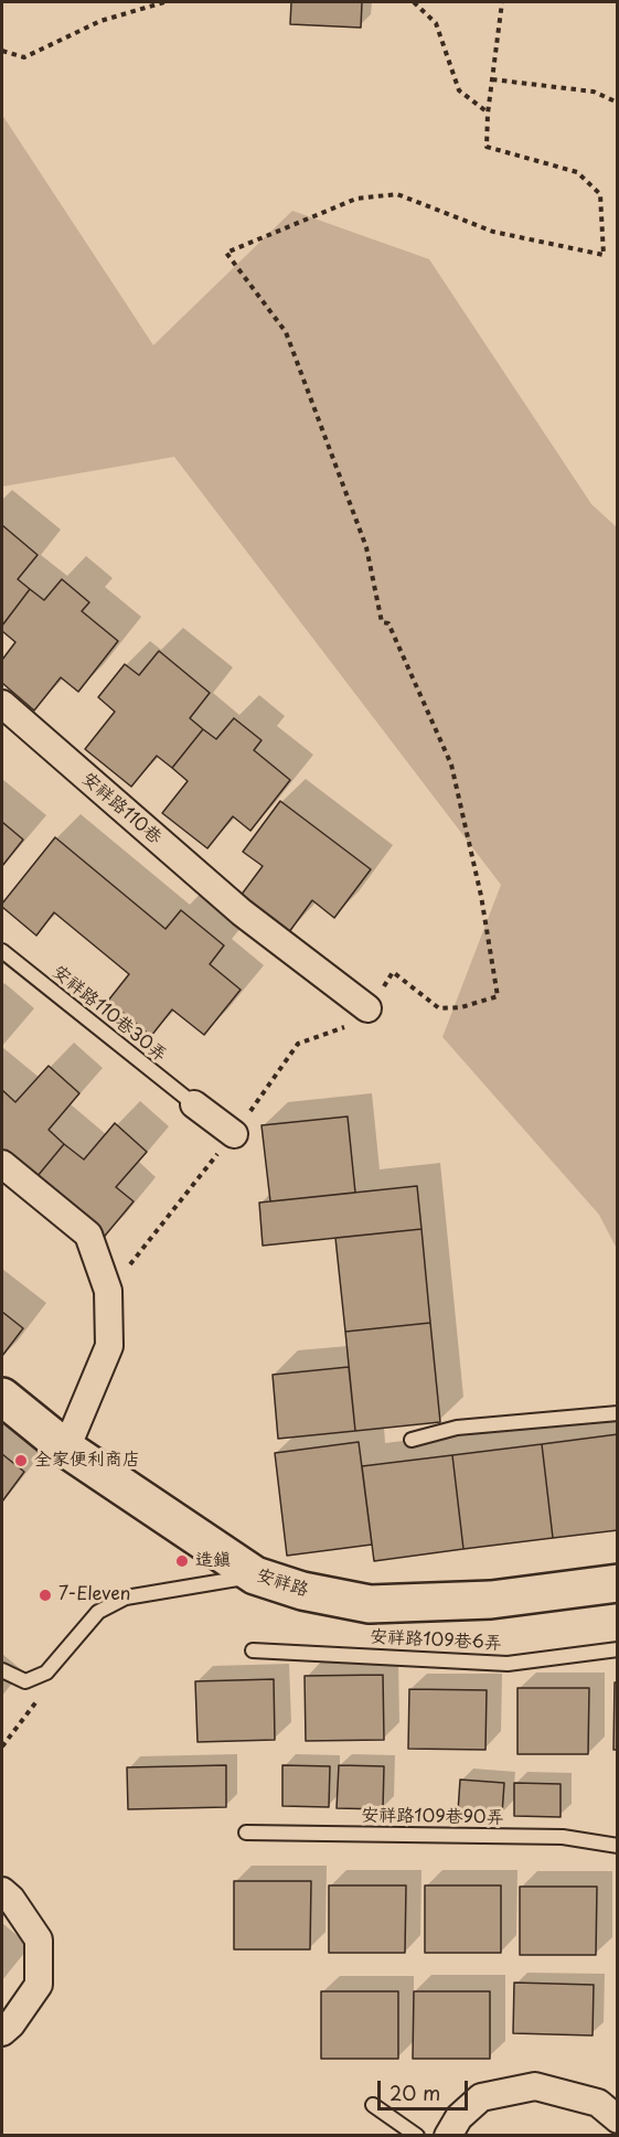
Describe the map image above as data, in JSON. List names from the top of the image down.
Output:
{
  "streets": {
    "street": ["安祥路110巷", "安祥路"],
    "lane": ["安祥路110巷30弄", "安祥路109巷6弄", "安祥路109巷90弄"]
  },
  "places": ["全家便利商店", "造鎮", "7-Eleven"],
  "scale_bar": "20 m"
}
